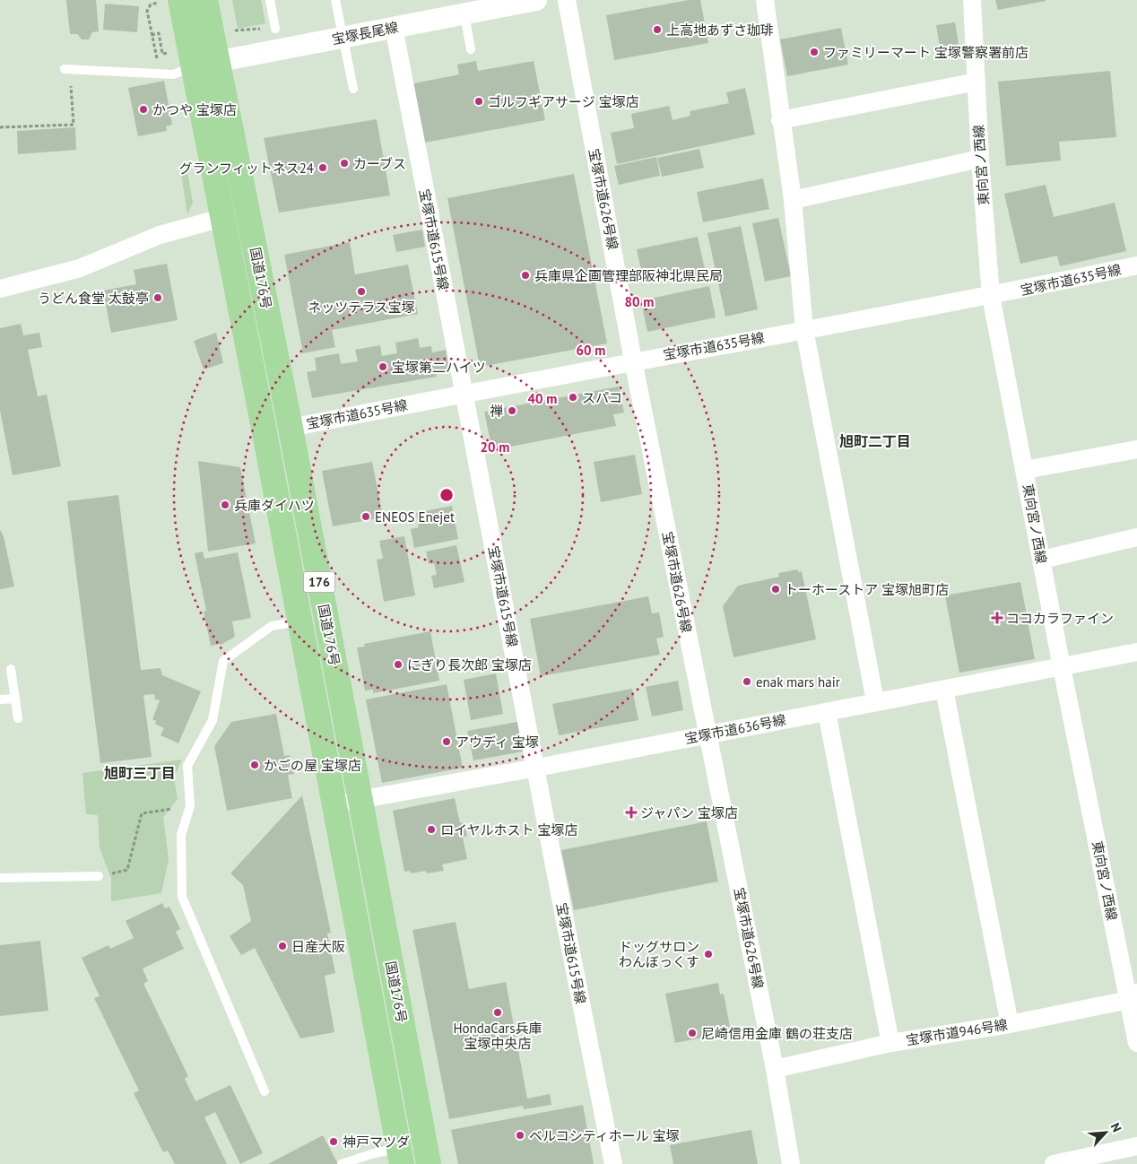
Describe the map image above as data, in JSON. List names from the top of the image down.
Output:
{
  "streets": {
    "highway": ["国道176号", "176"],
    "street": [
      "宝塚長尾線",
      "東向宮ノ西線",
      "宝塚市道626号線",
      "宝塚市道615号線",
      "宝塚市道635号線",
      "宝塚市道636号線",
      "宝塚市道946号線"
    ]
  },
  "crossings": [
    ["宝塚長尾線", "宝塚市道615号線"],
    ["宝塚長尾線", "国道176号"],
    ["東向宮ノ西線", "宝塚市道635号線"],
    ["東向宮ノ西線", "宝塚市道636号線"],
    ["東向宮ノ西線", "宝塚市道946号線"],
    ["宝塚市道626号線", "宝塚市道635号線"],
    ["宝塚市道626号線", "宝塚市道636号線"],
    ["宝塚市道626号線", "宝塚市道946号線"],
    ["宝塚市道615号線", "宝塚市道635号線"],
    ["宝塚市道615号線", "宝塚市道636号線"],
    ["国道176号", "宝塚市道635号線"],
    ["国道176号", "宝塚市道636号線"]
  ],
  "districts": ["旭町二丁目", "旭町三丁目"],
  "places": {
    "other": [
      "上高地あずさ珈琲",
      "ファミリーマート 宝塚警察署前店",
      "ゴルフギアサージ 宝塚店",
      "かつや 宝塚店",
      "カーブス",
      "グランフィットネス24",
      "兵庫県企画管理部阪神北県民局",
      "ネッツテラス宝塚",
      "うどん食堂 太鼓亭",
      "宝塚第二ハイツ",
      "スパコ",
      "禅",
      "兵庫ダイハツ",
      "ENEOS Enejet",
      "トーホーストア 宝塚旭町店",
      "にぎり長次郎 宝塚店",
      "enak mars hair",
      "アウディ 宝塚",
      "かごの屋 宝塚店",
      "ロイヤルホスト 宝塚店",
      "日産大阪",
      "ドッグサロン わんぼっくす",
      "HondaCars兵庫 宝塚中央店",
      "尼崎信用金庫 鶴の荘支店",
      "ベルコシティホール 宝塚",
      "神戸マツダ"
    ],
    "health": ["ココカラファイン", "ジャパン 宝塚店"]
  },
  "north": "top right",
  "rings": [
    "80 m",
    "60 m",
    "40 m",
    "20 m"
  ]
}
